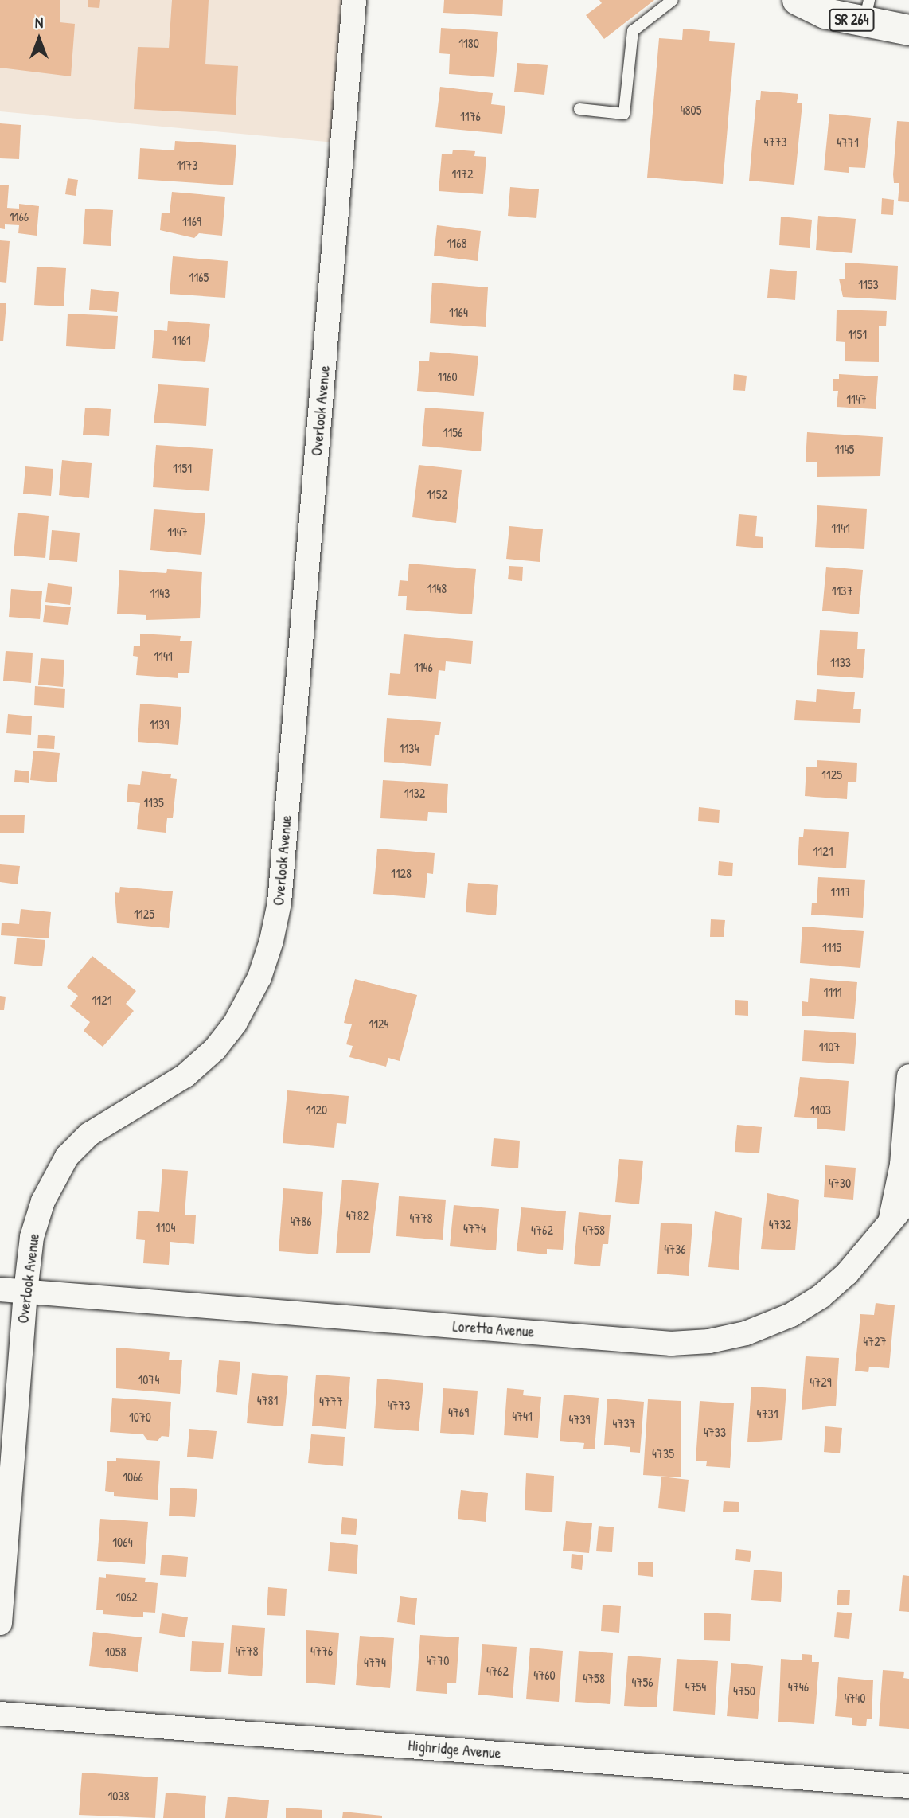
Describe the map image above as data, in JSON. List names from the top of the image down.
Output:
{
  "streets": {
    "main road": ["SR 264"],
    "street": ["Overlook Avenue", "Loretta Avenue", "Highridge Avenue"]
  },
  "crossings": [
    ["Overlook Avenue", "Loretta Avenue"]
  ],
  "house_numbers": [
    "1180",
    "4805",
    "1176",
    "4773",
    "4771",
    "1173",
    "1172",
    "1166",
    "1169",
    "1168",
    "1165",
    "1153",
    "1164",
    "1151",
    "1161",
    "1160",
    "1147",
    "1156",
    "1145",
    "1151",
    "1152",
    "1141",
    "1147",
    "1148",
    "1137",
    "1143",
    "1141",
    "1133",
    "1146",
    "1139",
    "1134",
    "1125",
    "1132",
    "1135",
    "1121",
    "1128",
    "1117",
    "1125",
    "1115",
    "1111",
    "1121",
    "1124",
    "1107",
    "1120",
    "1103",
    "4730",
    "4782",
    "4778",
    "4786",
    "4732",
    "1104",
    "4774",
    "4762",
    "4758",
    "4736",
    "4727",
    "1074",
    "4729",
    "4781",
    "4777",
    "4773",
    "4769",
    "4731",
    "4741",
    "1070",
    "4739",
    "4737",
    "4733",
    "4735",
    "1066",
    "1064",
    "1062",
    "4778",
    "4776",
    "1058",
    "4770",
    "4774",
    "4762",
    "4760",
    "4758",
    "4756",
    "4754",
    "4746",
    "4750",
    "4740",
    "1038"
  ],
  "north": "top"
}
